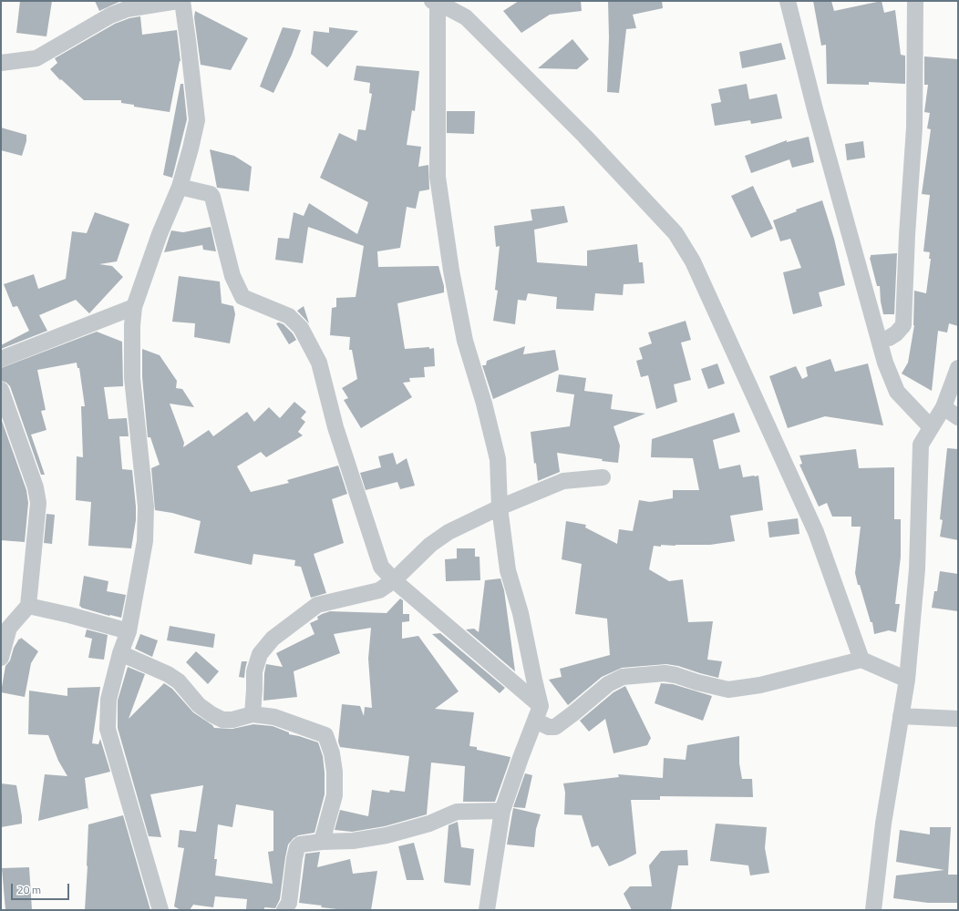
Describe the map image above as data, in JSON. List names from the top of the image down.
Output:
{
  "scale_bar": "20 m"
}
